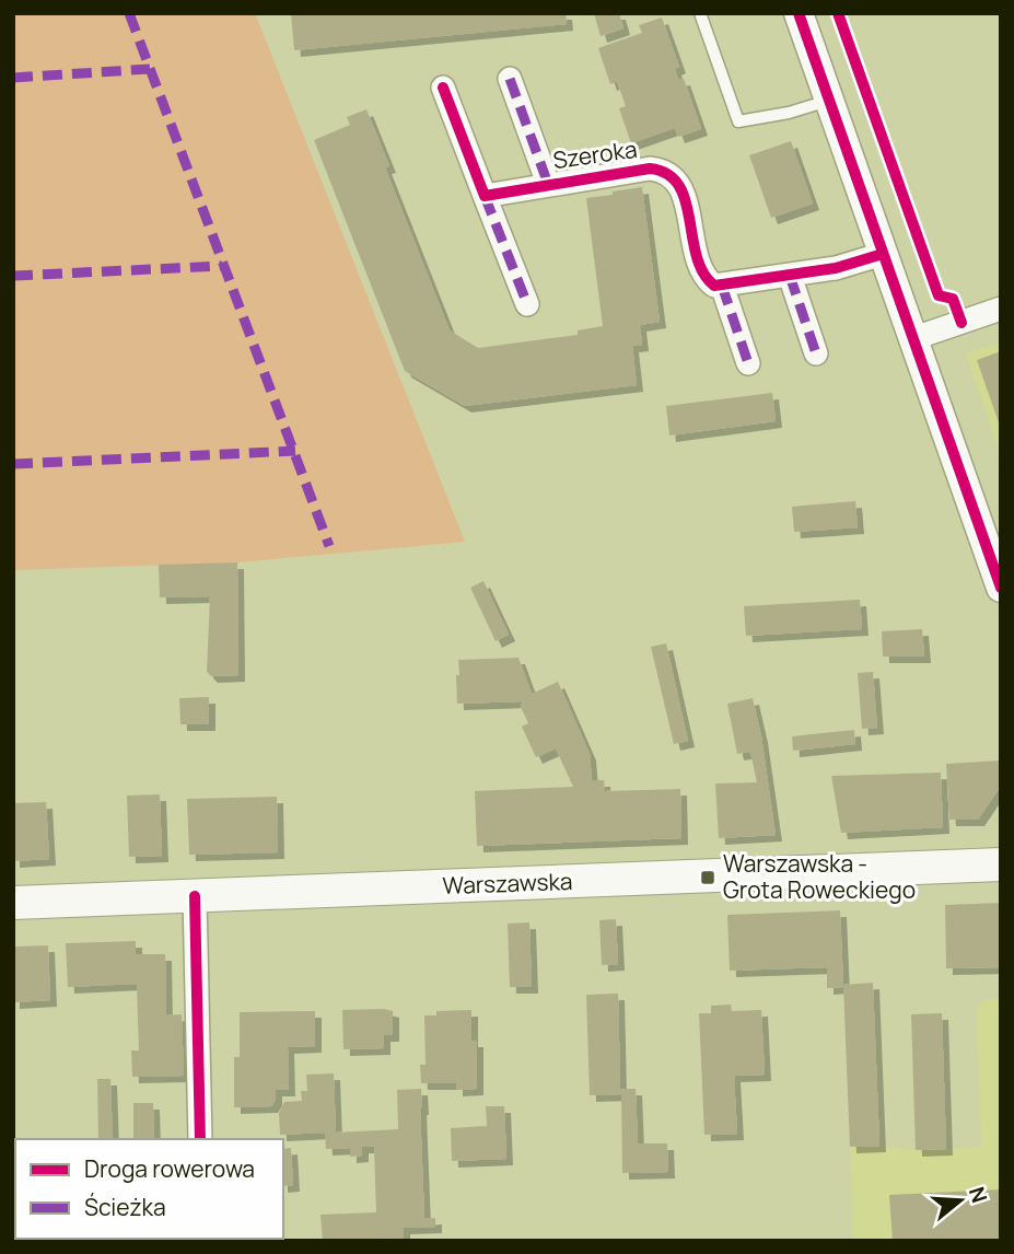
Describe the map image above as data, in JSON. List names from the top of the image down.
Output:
{
  "streets": {
    "main road": ["Warszawska"],
    "street": ["Szeroka"]
  },
  "places": {
    "transit": ["Warszawska - Grota Roweckiego"]
  },
  "legend": ["Droga rowerowa", "Ścieżka"],
  "north": "right"
}
